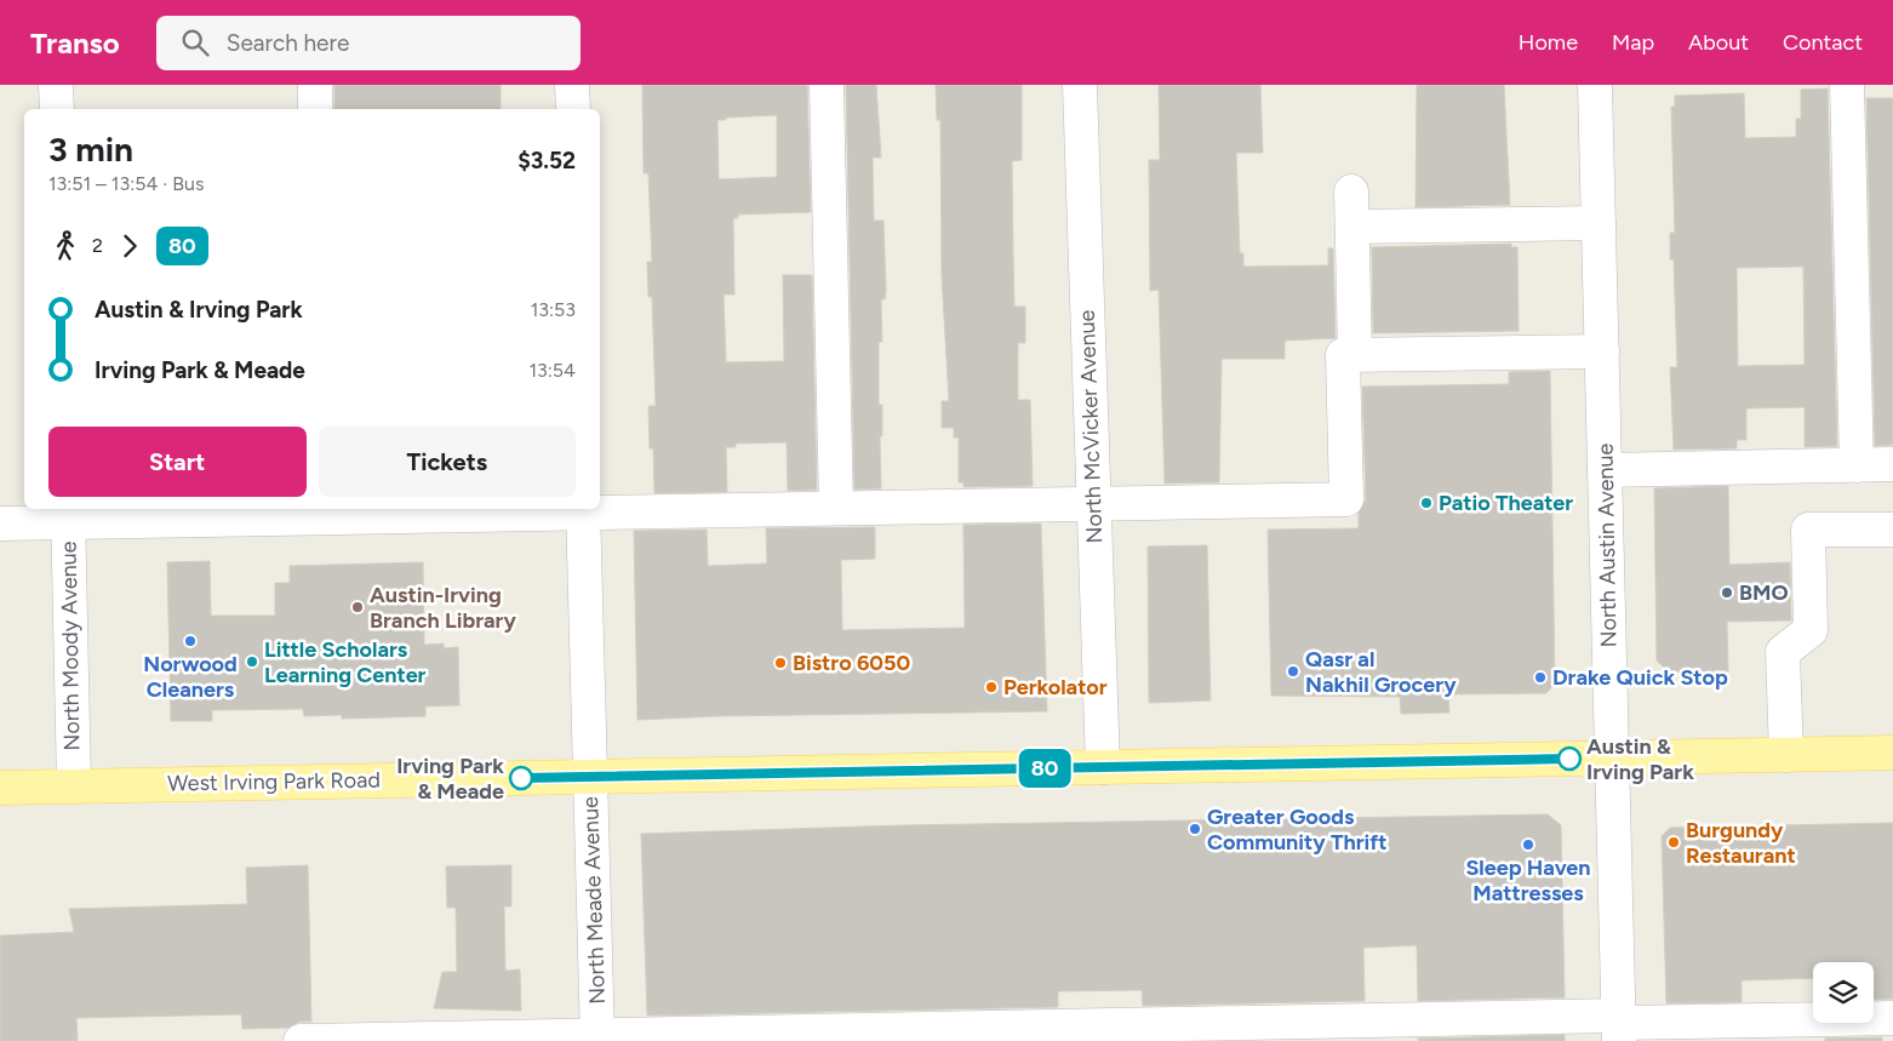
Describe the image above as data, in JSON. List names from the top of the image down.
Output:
{
  "streets": {
    "main road": ["West Irving Park Road"],
    "street": [
      "North McVicker Avenue",
      "North Austin Avenue",
      "North Moody Avenue",
      "North Meade Avenue"
    ]
  },
  "crossings": [
    ["North McVicker Avenue", "West Irving Park Road"],
    ["North Austin Avenue", "West Irving Park Road"],
    ["North Moody Avenue", "West Irving Park Road"],
    ["West Irving Park Road", "North Meade Avenue"]
  ],
  "places": [
    "Patio Theater",
    "BMO",
    "Austin-Irving Branch Library",
    "Norwood Cleaners",
    "Little Scholars Learning Center",
    "Bistro 6050",
    "Qasr al Nakhil Grocery",
    "Drake Quick Stop",
    "Perkolator",
    "Austin & Irving Park",
    "Irving Park & Meade",
    "Greater Goods Community Thrift",
    "Burgundy Restaurant",
    "Sleep Haven Mattresses"
  ],
  "lines": ["bus line 80"],
  "page": {
    "header": "Transo",
    "search": "Search here",
    "nav": [
      "Home",
      "Map",
      "About",
      "Contact"
    ],
    "on_map": "80",
    "heading": ["3 min", "13:51 – 13:54 · Bus", "$3.52"],
    "legs": ["2", "80"],
    "list": [
      {
        "name": "Austin & Irving Park",
        "value": "13:53"
      },
      {
        "name": "Irving Park & Meade",
        "value": "13:54"
      }
    ],
    "buttons": ["Start", "Tickets"]
  }
}
